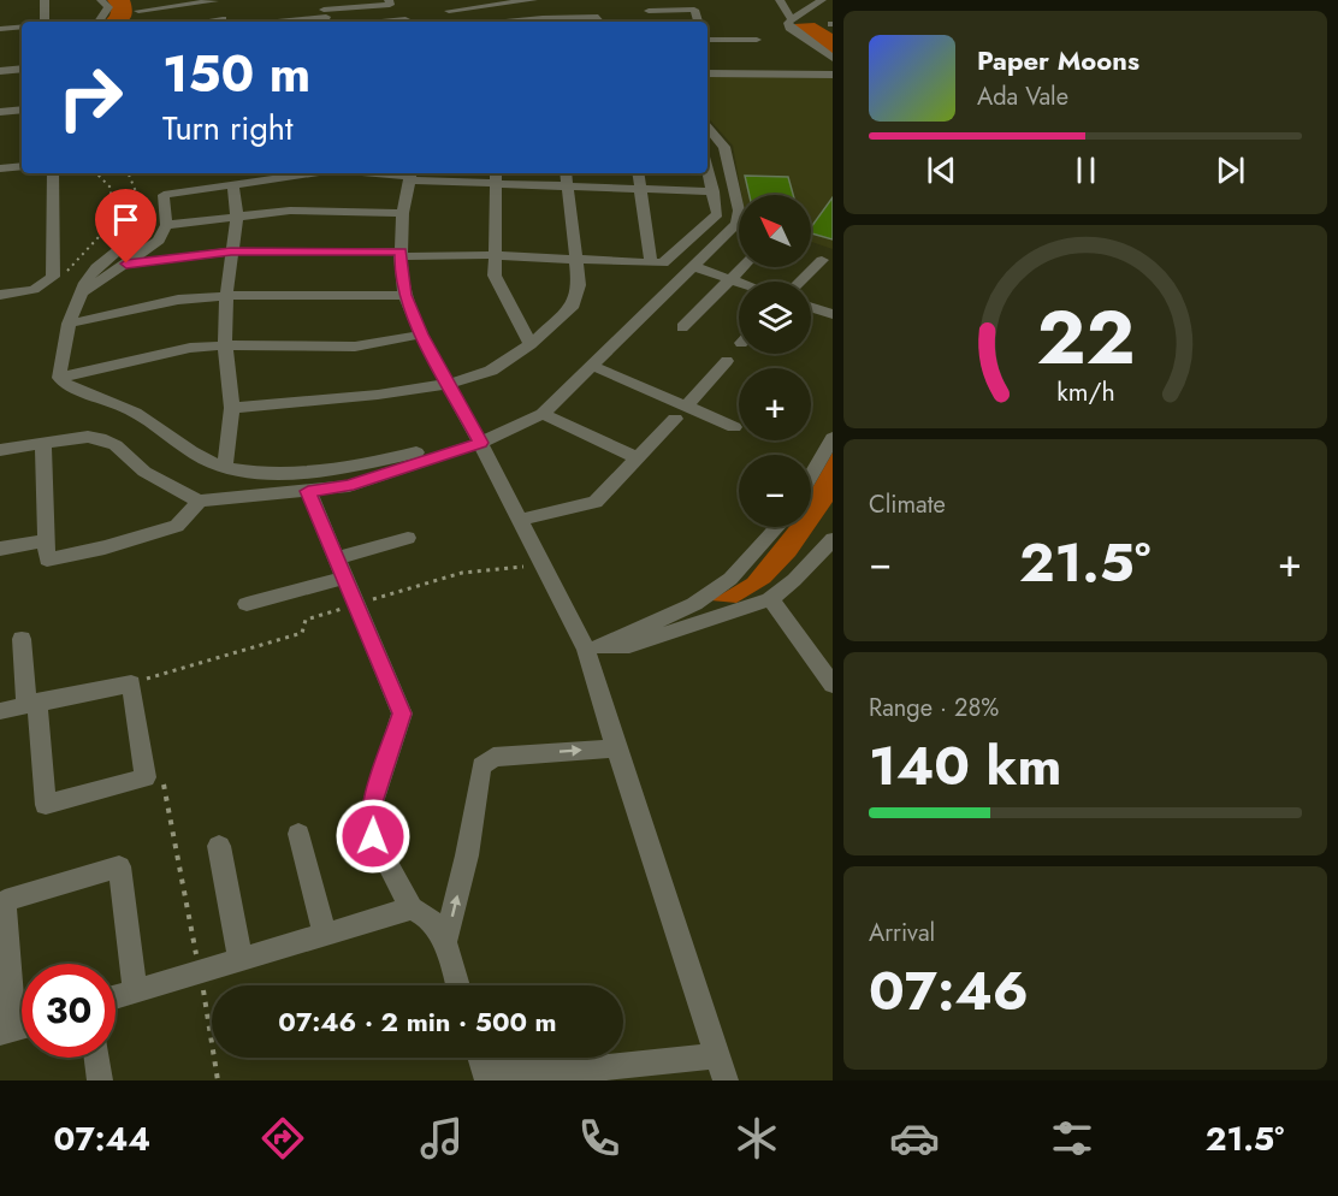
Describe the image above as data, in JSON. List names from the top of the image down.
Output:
{
  "north": "top left",
  "page": {
    "turn": ["150 m", "Turn right"],
    "song": ["Paper Moons", "Ada Vale"],
    "map_buttons": ["+", "−"],
    "tile": [
      "Climate",
      ["Range · 28%", "140 km"],
      ["Arrival", "07:46"]
    ],
    "heat": ["−", "21.5°", "+"],
    "limit": "30",
    "trip": "07:46 · 2 min · 500 m",
    "tabs": ["07:44", "21.5°"],
    "gauge": ["22", "km/h"]
  }
}
